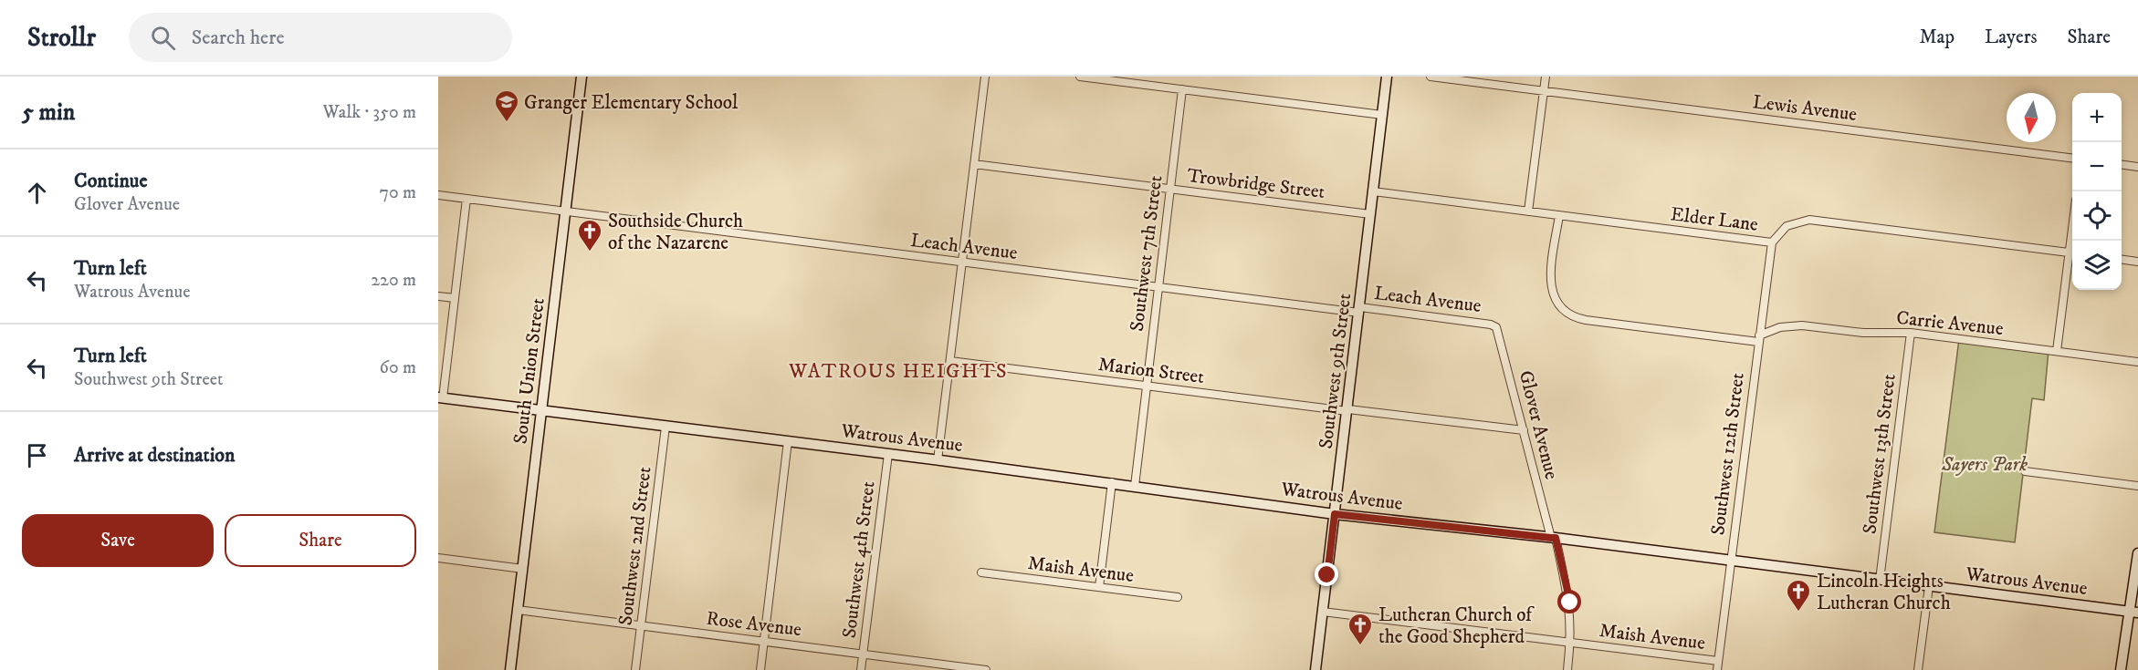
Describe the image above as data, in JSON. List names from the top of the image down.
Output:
{
  "streets": {
    "street": [
      "Lewis Avenue",
      "Trowbridge Street",
      "Elder Lane",
      "Leach Avenue",
      "Southwest 7th Street",
      "Carrie Avenue",
      "Marion Street",
      "South Union Street",
      "Southwest 9th Street",
      "Glover Avenue",
      "Watrous Avenue",
      "Southwest 12th Street",
      "Southwest 13th Street",
      "Southwest 2nd Street",
      "Southwest 4th Street",
      "Maish Avenue",
      "Rose Avenue"
    ]
  },
  "crossings": [
    ["Trowbridge Street", "Southwest 7th Street"],
    ["Trowbridge Street", "Southwest 9th Street"],
    ["Elder Lane", "Carrie Avenue"],
    ["Elder Lane", "Southwest 9th Street"],
    ["Elder Lane", "Southwest 12th Street"],
    ["Leach Avenue", "Southwest 7th Street"],
    ["Leach Avenue", "South Union Street"],
    ["Leach Avenue", "Southwest 9th Street"],
    ["Leach Avenue", "Glover Avenue"],
    ["Southwest 7th Street", "Marion Street"],
    ["Southwest 7th Street", "Watrous Avenue"],
    ["Carrie Avenue", "Southwest 12th Street"],
    ["Carrie Avenue", "Southwest 13th Street"],
    ["Marion Street", "Southwest 9th Street"],
    ["Marion Street", "Glover Avenue"],
    ["South Union Street", "Watrous Avenue"],
    ["South Union Street", "Rose Avenue"],
    ["Southwest 9th Street", "Watrous Avenue"],
    ["Southwest 9th Street", "Maish Avenue"],
    ["Glover Avenue", "Watrous Avenue"],
    ["Glover Avenue", "Maish Avenue"],
    ["Watrous Avenue", "Southwest 12th Street"],
    ["Watrous Avenue", "Southwest 13th Street"],
    ["Watrous Avenue", "Southwest 2nd Street"],
    ["Watrous Avenue", "Southwest 4th Street"],
    ["Southwest 12th Street", "Maish Avenue"],
    ["Southwest 2nd Street", "Rose Avenue"],
    ["Southwest 4th Street", "Rose Avenue"]
  ],
  "districts": ["WATROUS HEIGHTS"],
  "parks": ["Sayers Park"],
  "places": {
    "school or university": ["Granger Elementary School"],
    "church": ["Southside Church of the Nazarene", "Lincoln Heights Lutheran Church", "Lutheran Church of the Good Shepherd"]
  },
  "north": "bottom",
  "page": {
    "header": "Strollr",
    "search": "Search here",
    "nav": ["Map", "Layers", "Share"],
    "heading": ["5 min", "Walk · 350 m"],
    "map_buttons": ["+", "−"],
    "list": [
      ["Continue", "Glover Avenue", "70 m"],
      ["Turn left", "Watrous Avenue", "220 m"],
      ["Turn left", "Southwest 9th Street", "60 m"],
      "Arrive at destination"
    ],
    "buttons": ["Save", "Share"]
  }
}
